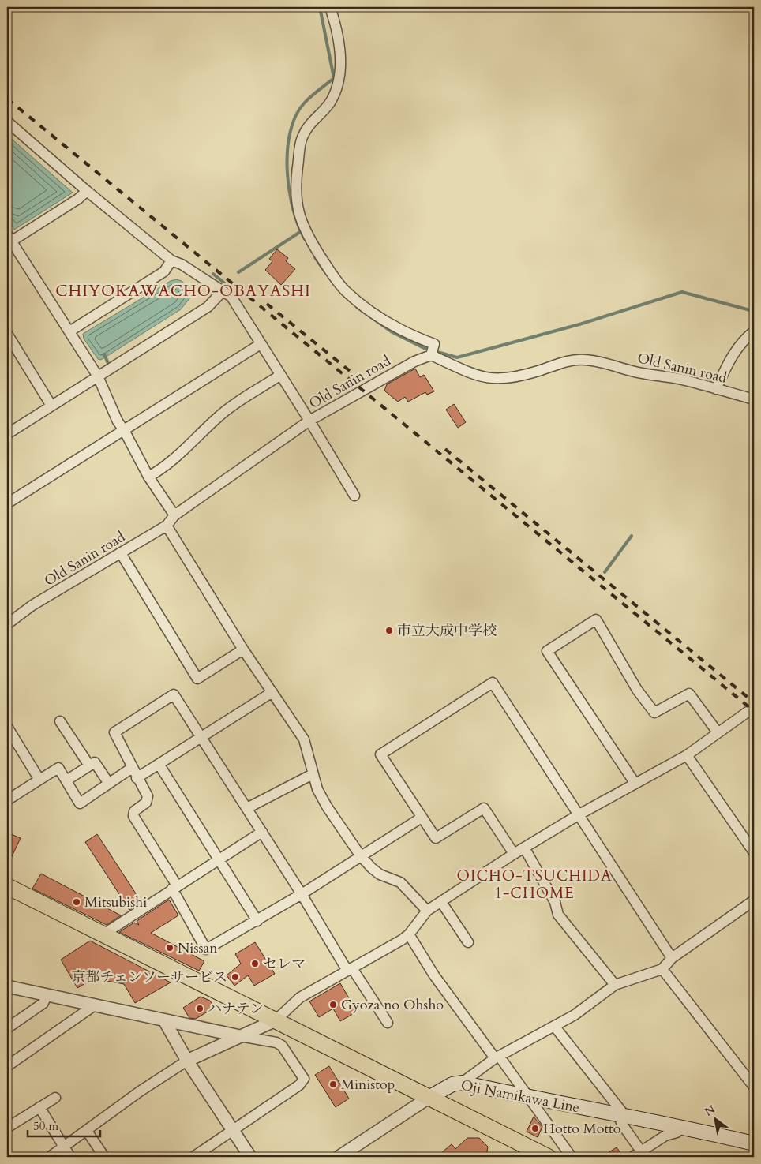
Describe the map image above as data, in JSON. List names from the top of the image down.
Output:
{
  "streets": {
    "main road": ["Oji Namikawa Line"],
    "street": ["Old Sanin road"]
  },
  "districts": ["CHIYOKAWACHO-OBAYASHI", "OICHO-TSUCHIDA 1-CHOME"],
  "places": [
    "市立大成中学校",
    "Mitsubishi",
    "Nissan",
    "セレマ",
    "京都チェンソーサービス",
    "Gyoza no Ohsho",
    "ハナテン",
    "Ministop",
    "Hotto Motto"
  ],
  "scale_bar": "50 m",
  "north": "top left"
}
